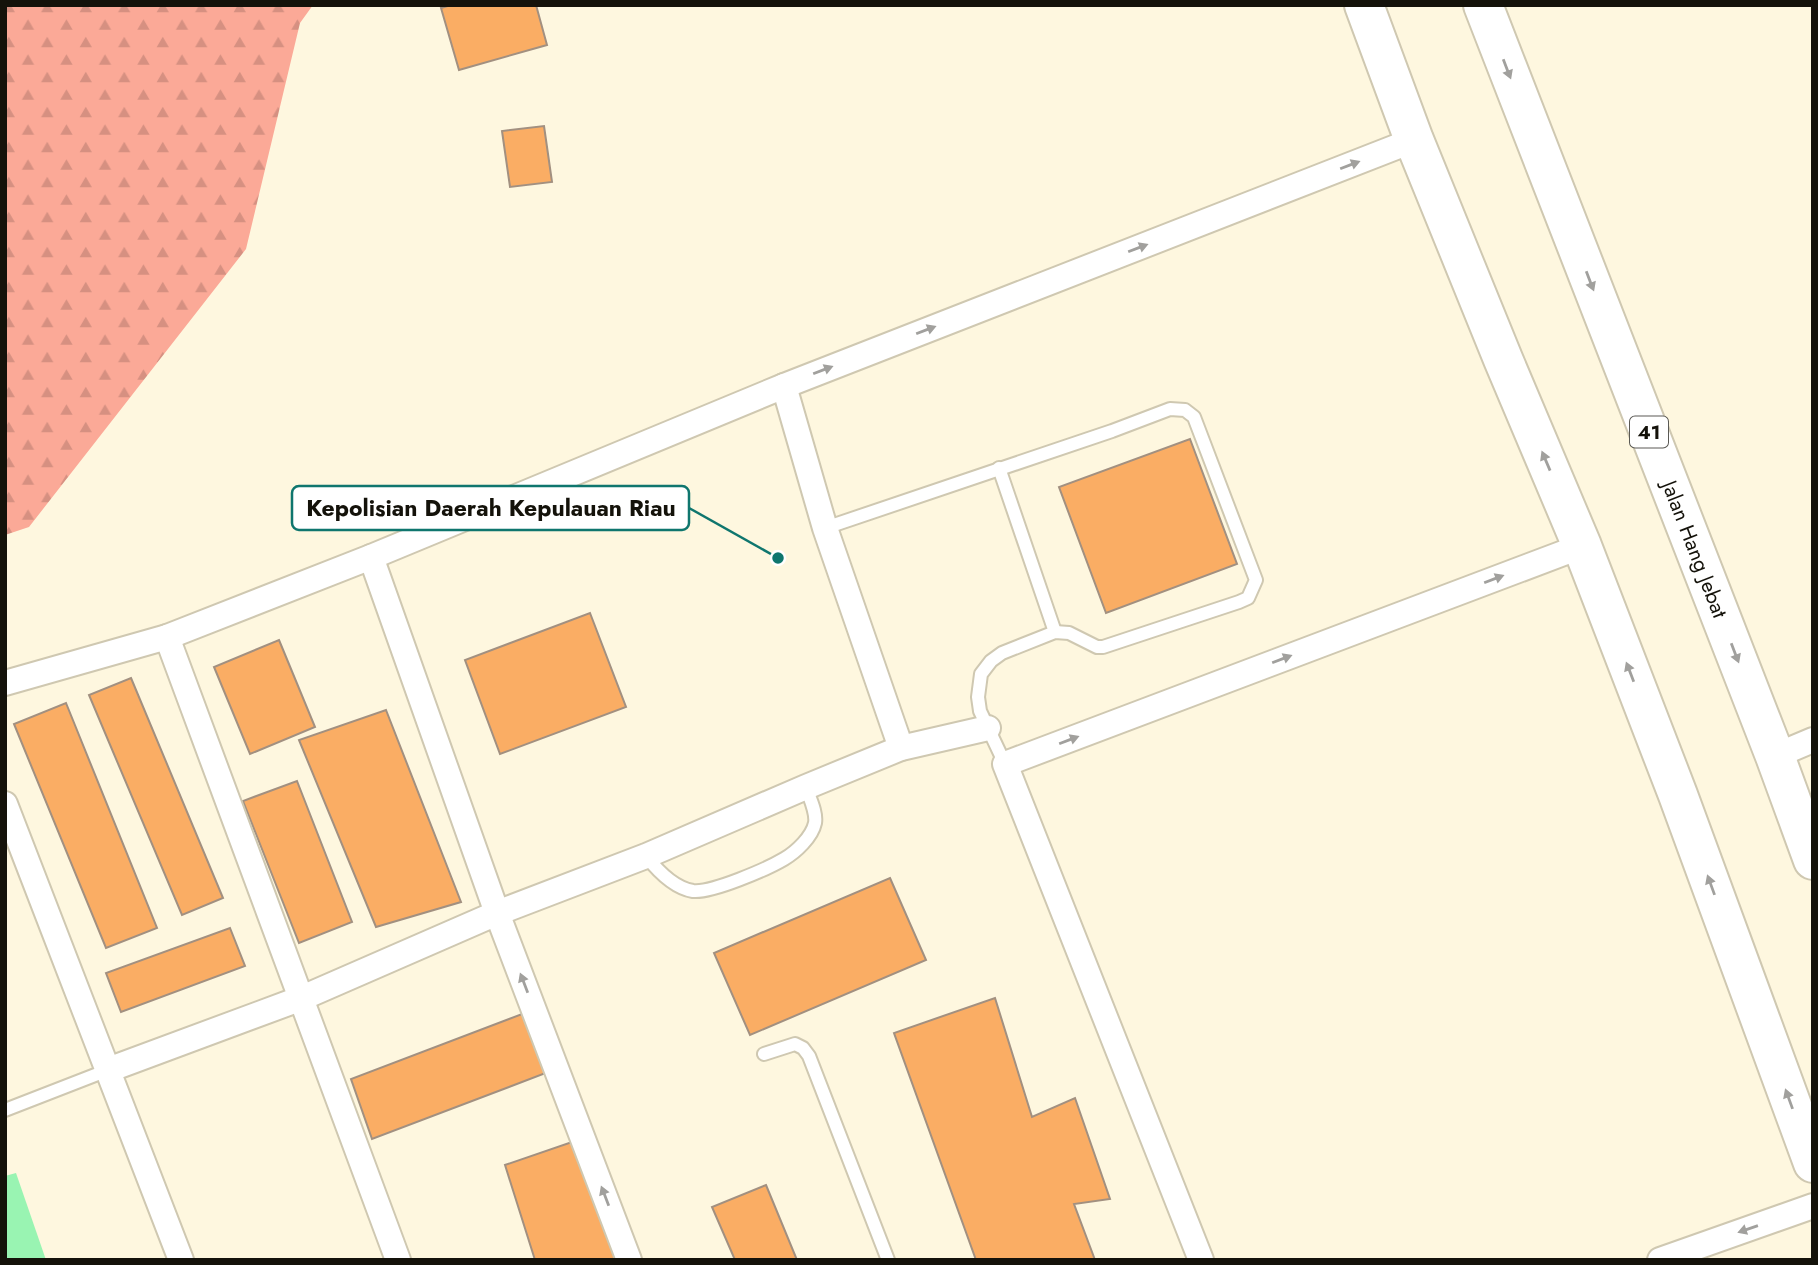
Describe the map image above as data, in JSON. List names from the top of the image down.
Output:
{
  "streets": {
    "highway": ["41", "Jalan Hang Jebat"]
  },
  "places": ["Kepolisian Daerah Kepulauan Riau"]
}
